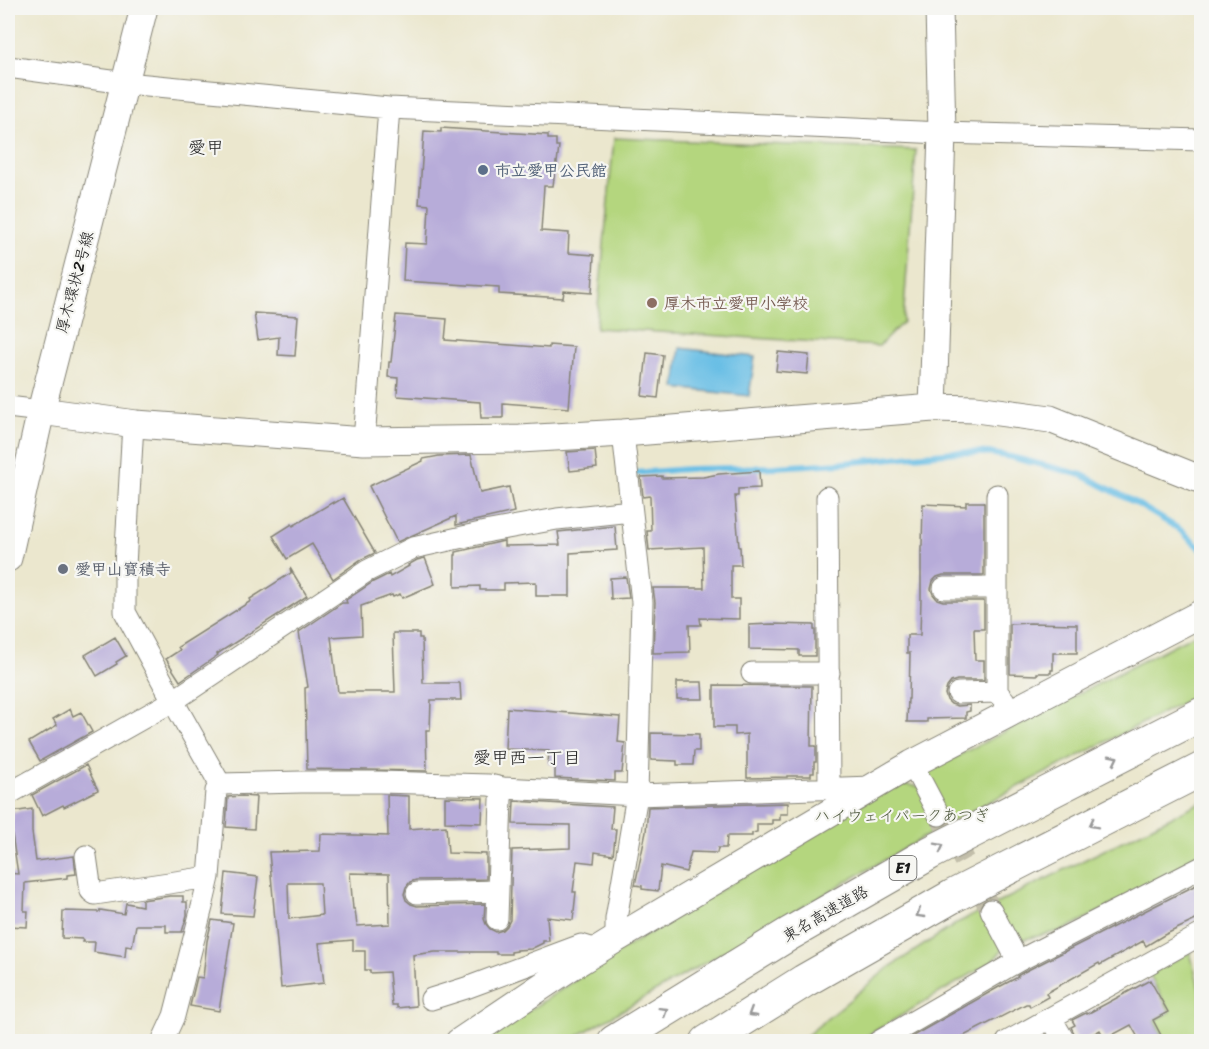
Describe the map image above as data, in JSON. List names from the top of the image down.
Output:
{
  "streets": {
    "highway": ["E1", "東名高速道路"],
    "street": ["厚木環状2号線"]
  },
  "districts": ["愛甲", "愛甲西一丁目"],
  "parks": ["ハイウェイパークあつぎ"],
  "places": ["市立愛甲公民館", "厚木市立愛甲小学校", "愛甲山寳積寺"]
}
